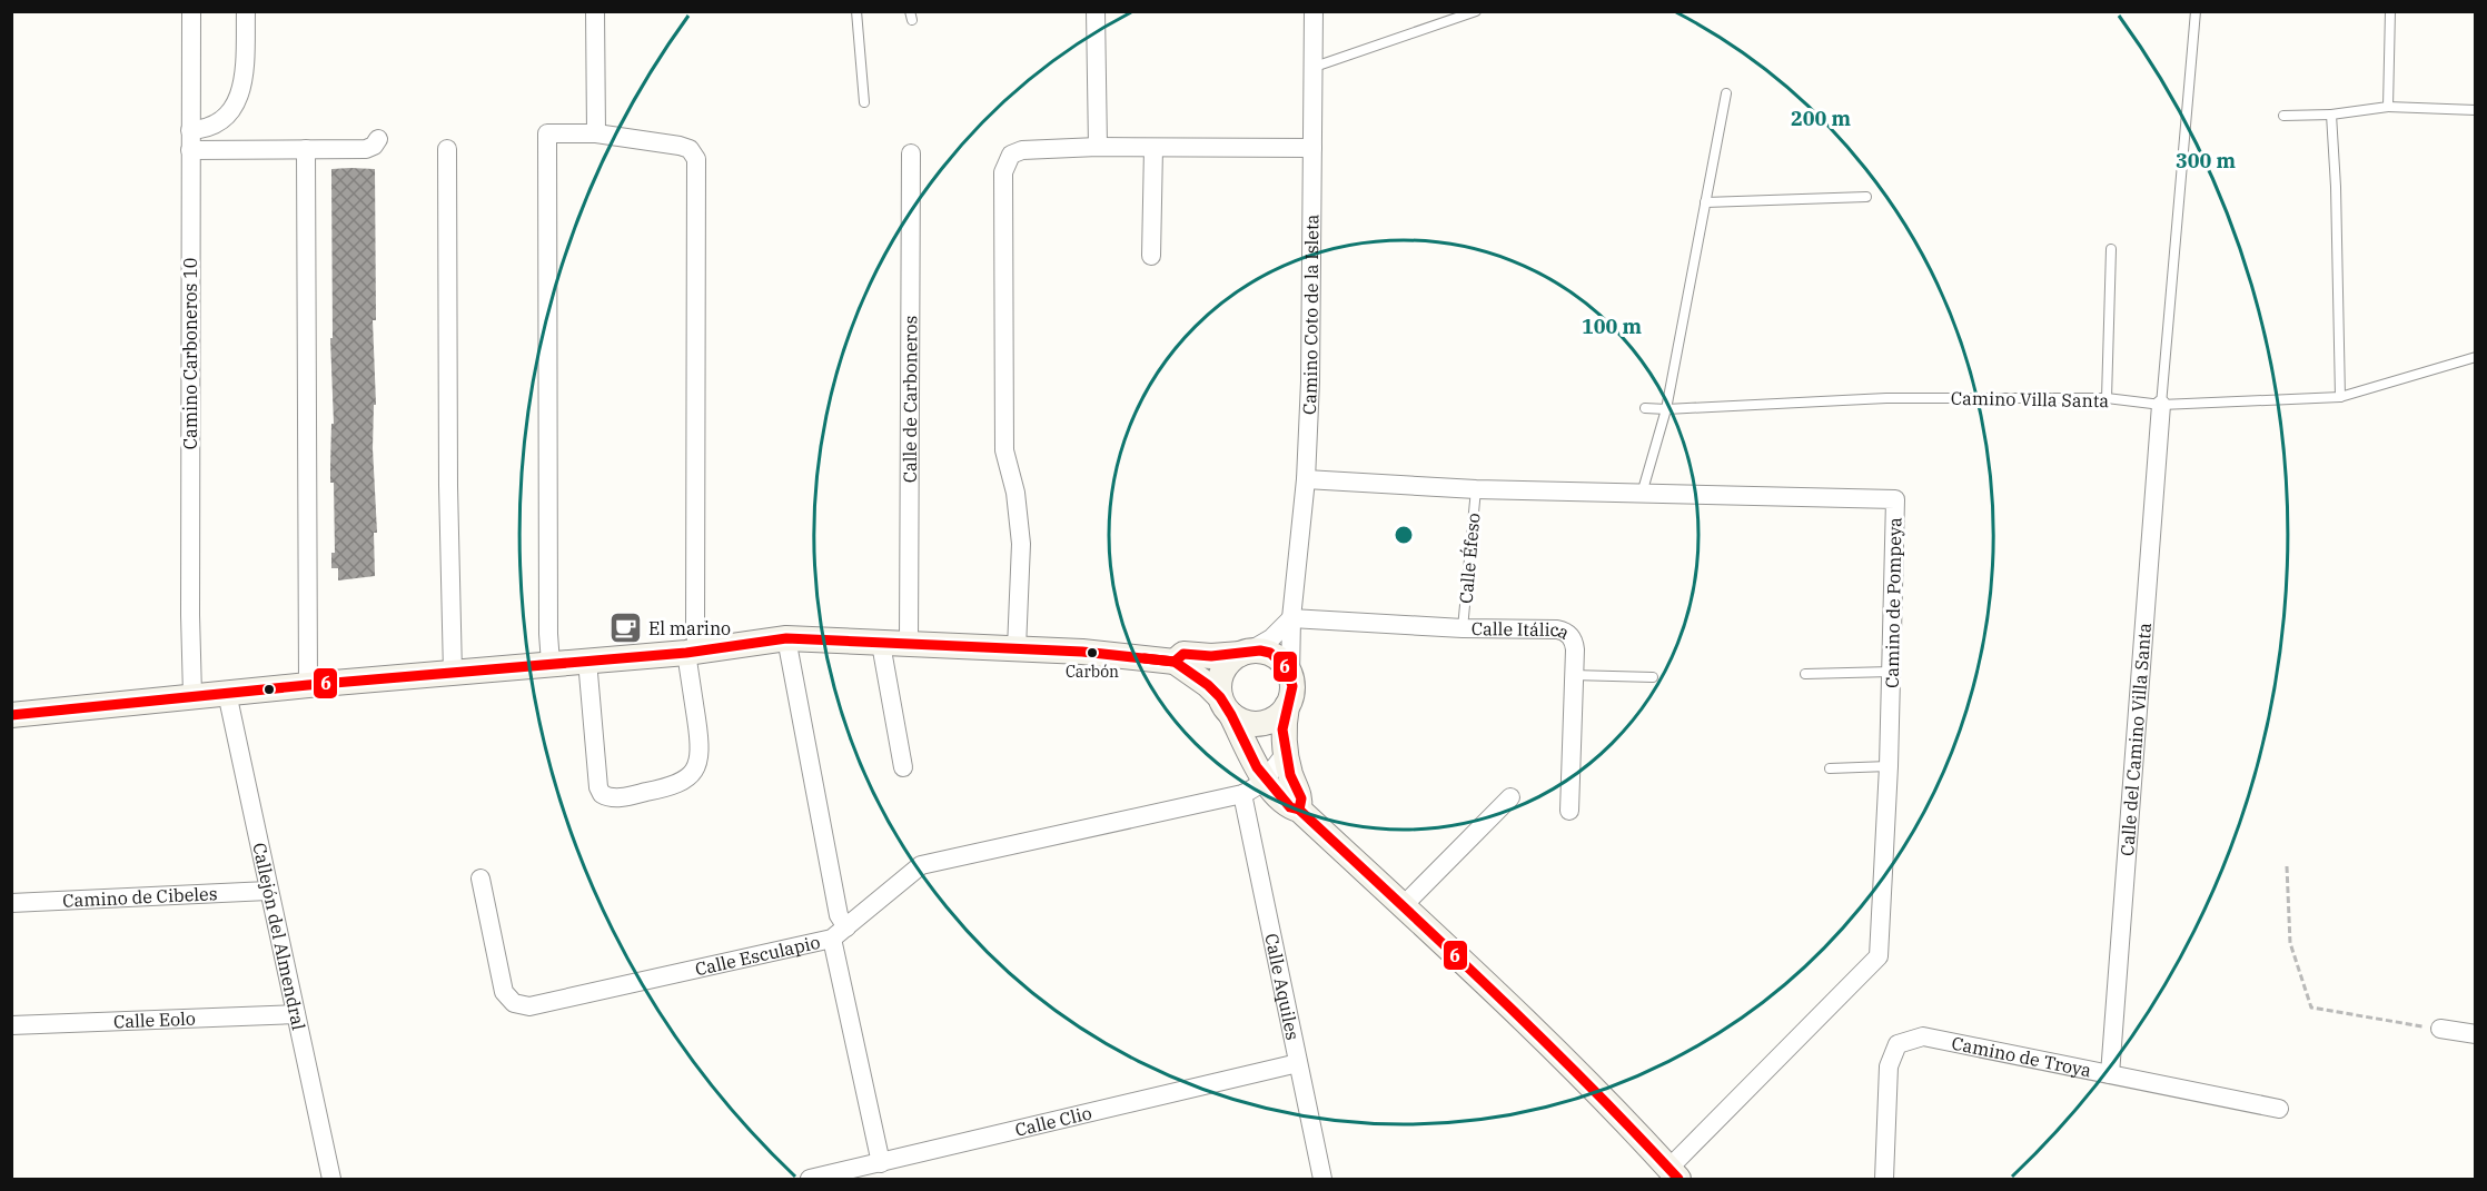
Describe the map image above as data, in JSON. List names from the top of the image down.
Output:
{
  "streets": {
    "street": [
      "Camino Coto de la Isleta",
      "Camino Carboneros 10",
      "Calle de Carboneros",
      "Camino de Pompeya",
      "Calle Itálica",
      "Calle del Camino Villa Santa",
      "Camino de Cibeles",
      "Callejón del Almendral",
      "Calle Esculapio",
      "Calle Aquiles",
      "Calle Eolo",
      "Camino de Troya",
      "Calle Clio"
    ],
    "lane": ["Camino Villa Santa", "Calle Éfeso"]
  },
  "crossings": [
    ["Camino Coto de la Isleta", "Camino de Pompeya"],
    ["Camino Coto de la Isleta", "Calle Itálica"],
    ["Camino Villa Santa", "Calle del Camino Villa Santa"],
    ["Calle Éfeso", "Camino de Pompeya"],
    ["Calle Éfeso", "Calle Itálica"],
    ["Calle del Camino Villa Santa", "Camino de Troya"],
    ["Camino de Cibeles", "Callejón del Almendral"],
    ["Callejón del Almendral", "Calle Eolo"],
    ["Calle Esculapio", "Calle Aquiles"],
    ["Calle Aquiles", "Calle Clio"]
  ],
  "places": {
    "cafe": ["El marino"],
    "other": ["Carbón"]
  },
  "lines": ["transit line 6"],
  "rings": ["200 m", "300 m", "100 m"]
}
